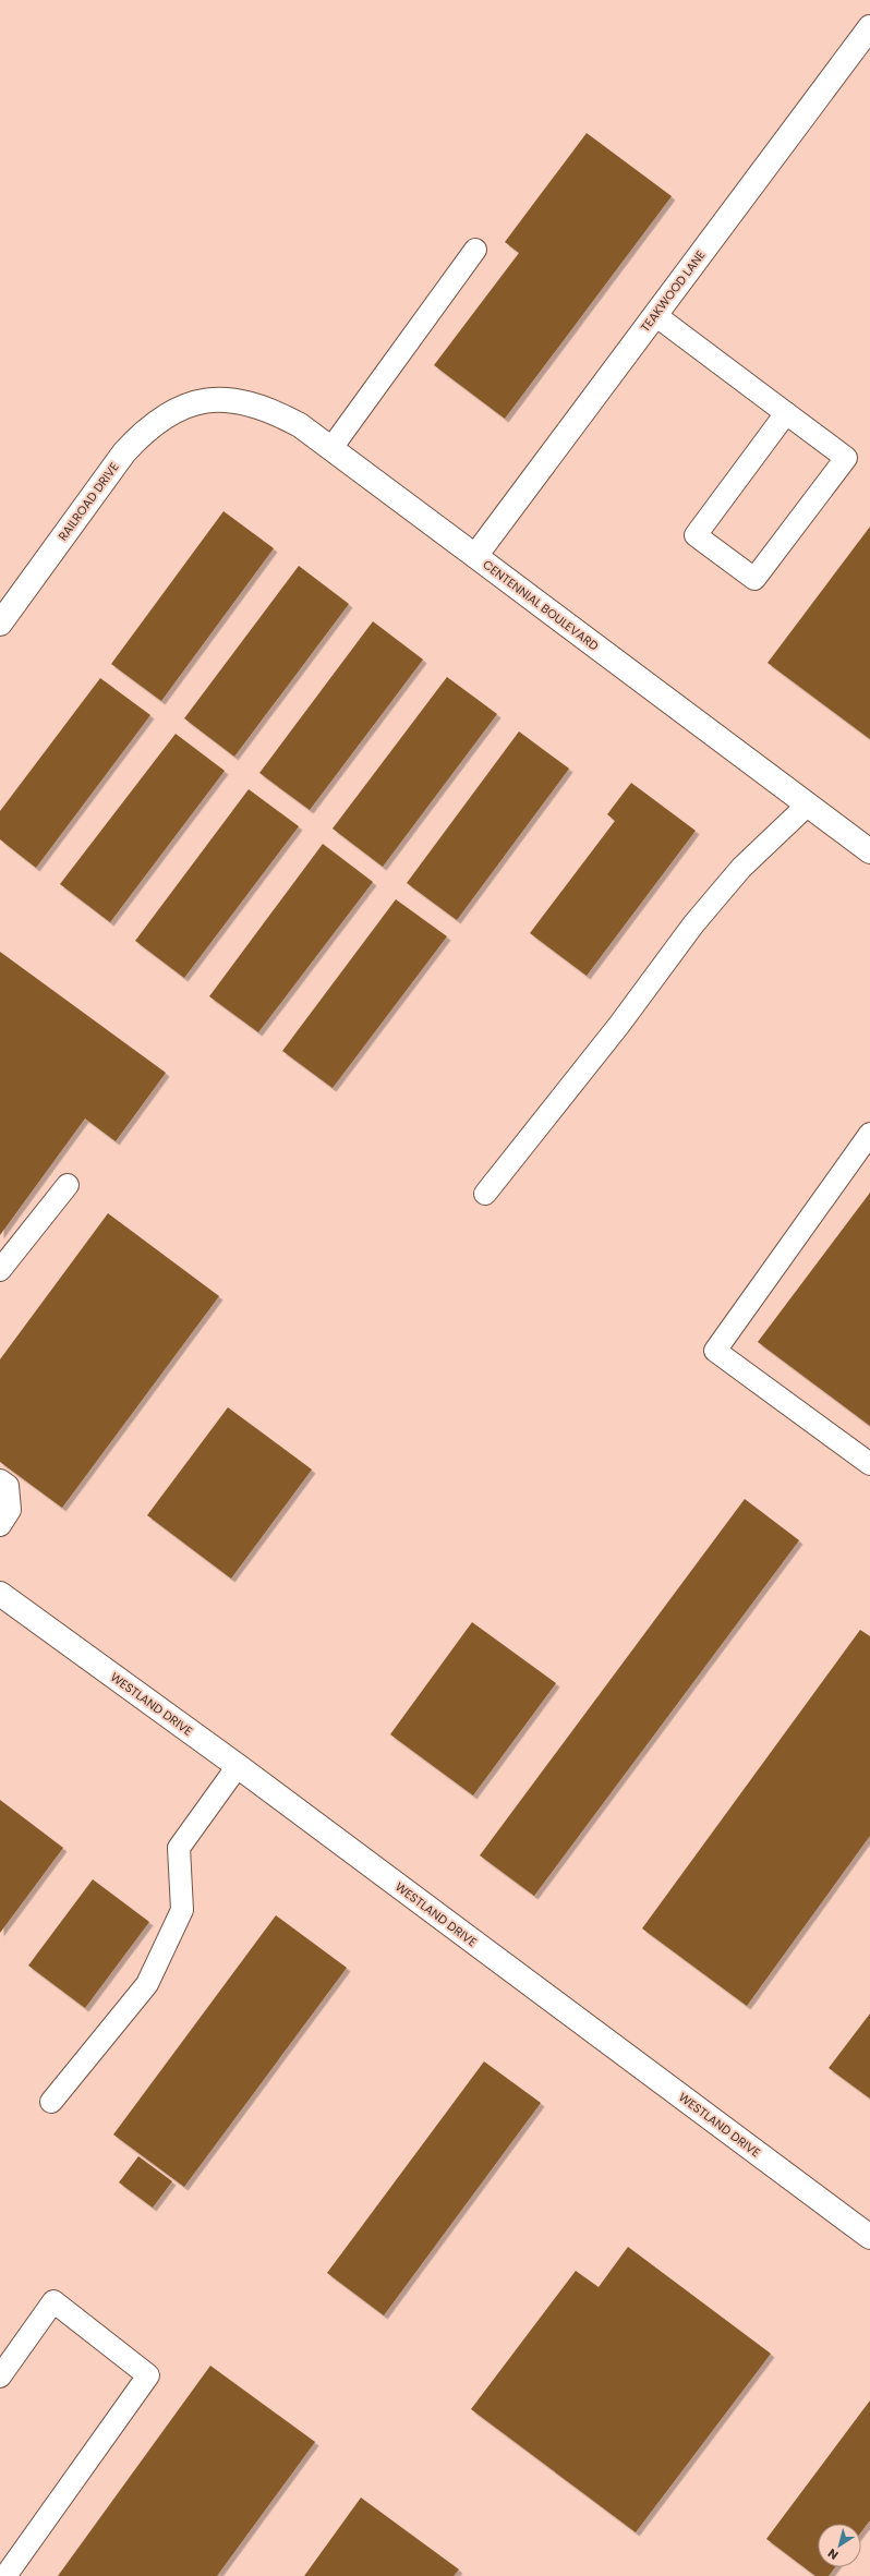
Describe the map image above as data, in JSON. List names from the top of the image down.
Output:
{
  "streets": {
    "street": [
      "TEAKWOOD LANE",
      "RAILROAD DRIVE",
      "CENTENNIAL BOULEVARD",
      "WESTLAND DRIVE"
    ]
  },
  "crossings": [
    ["TEAKWOOD LANE", "CENTENNIAL BOULEVARD"],
    ["RAILROAD DRIVE", "CENTENNIAL BOULEVARD"]
  ],
  "north": "bottom left"
}
